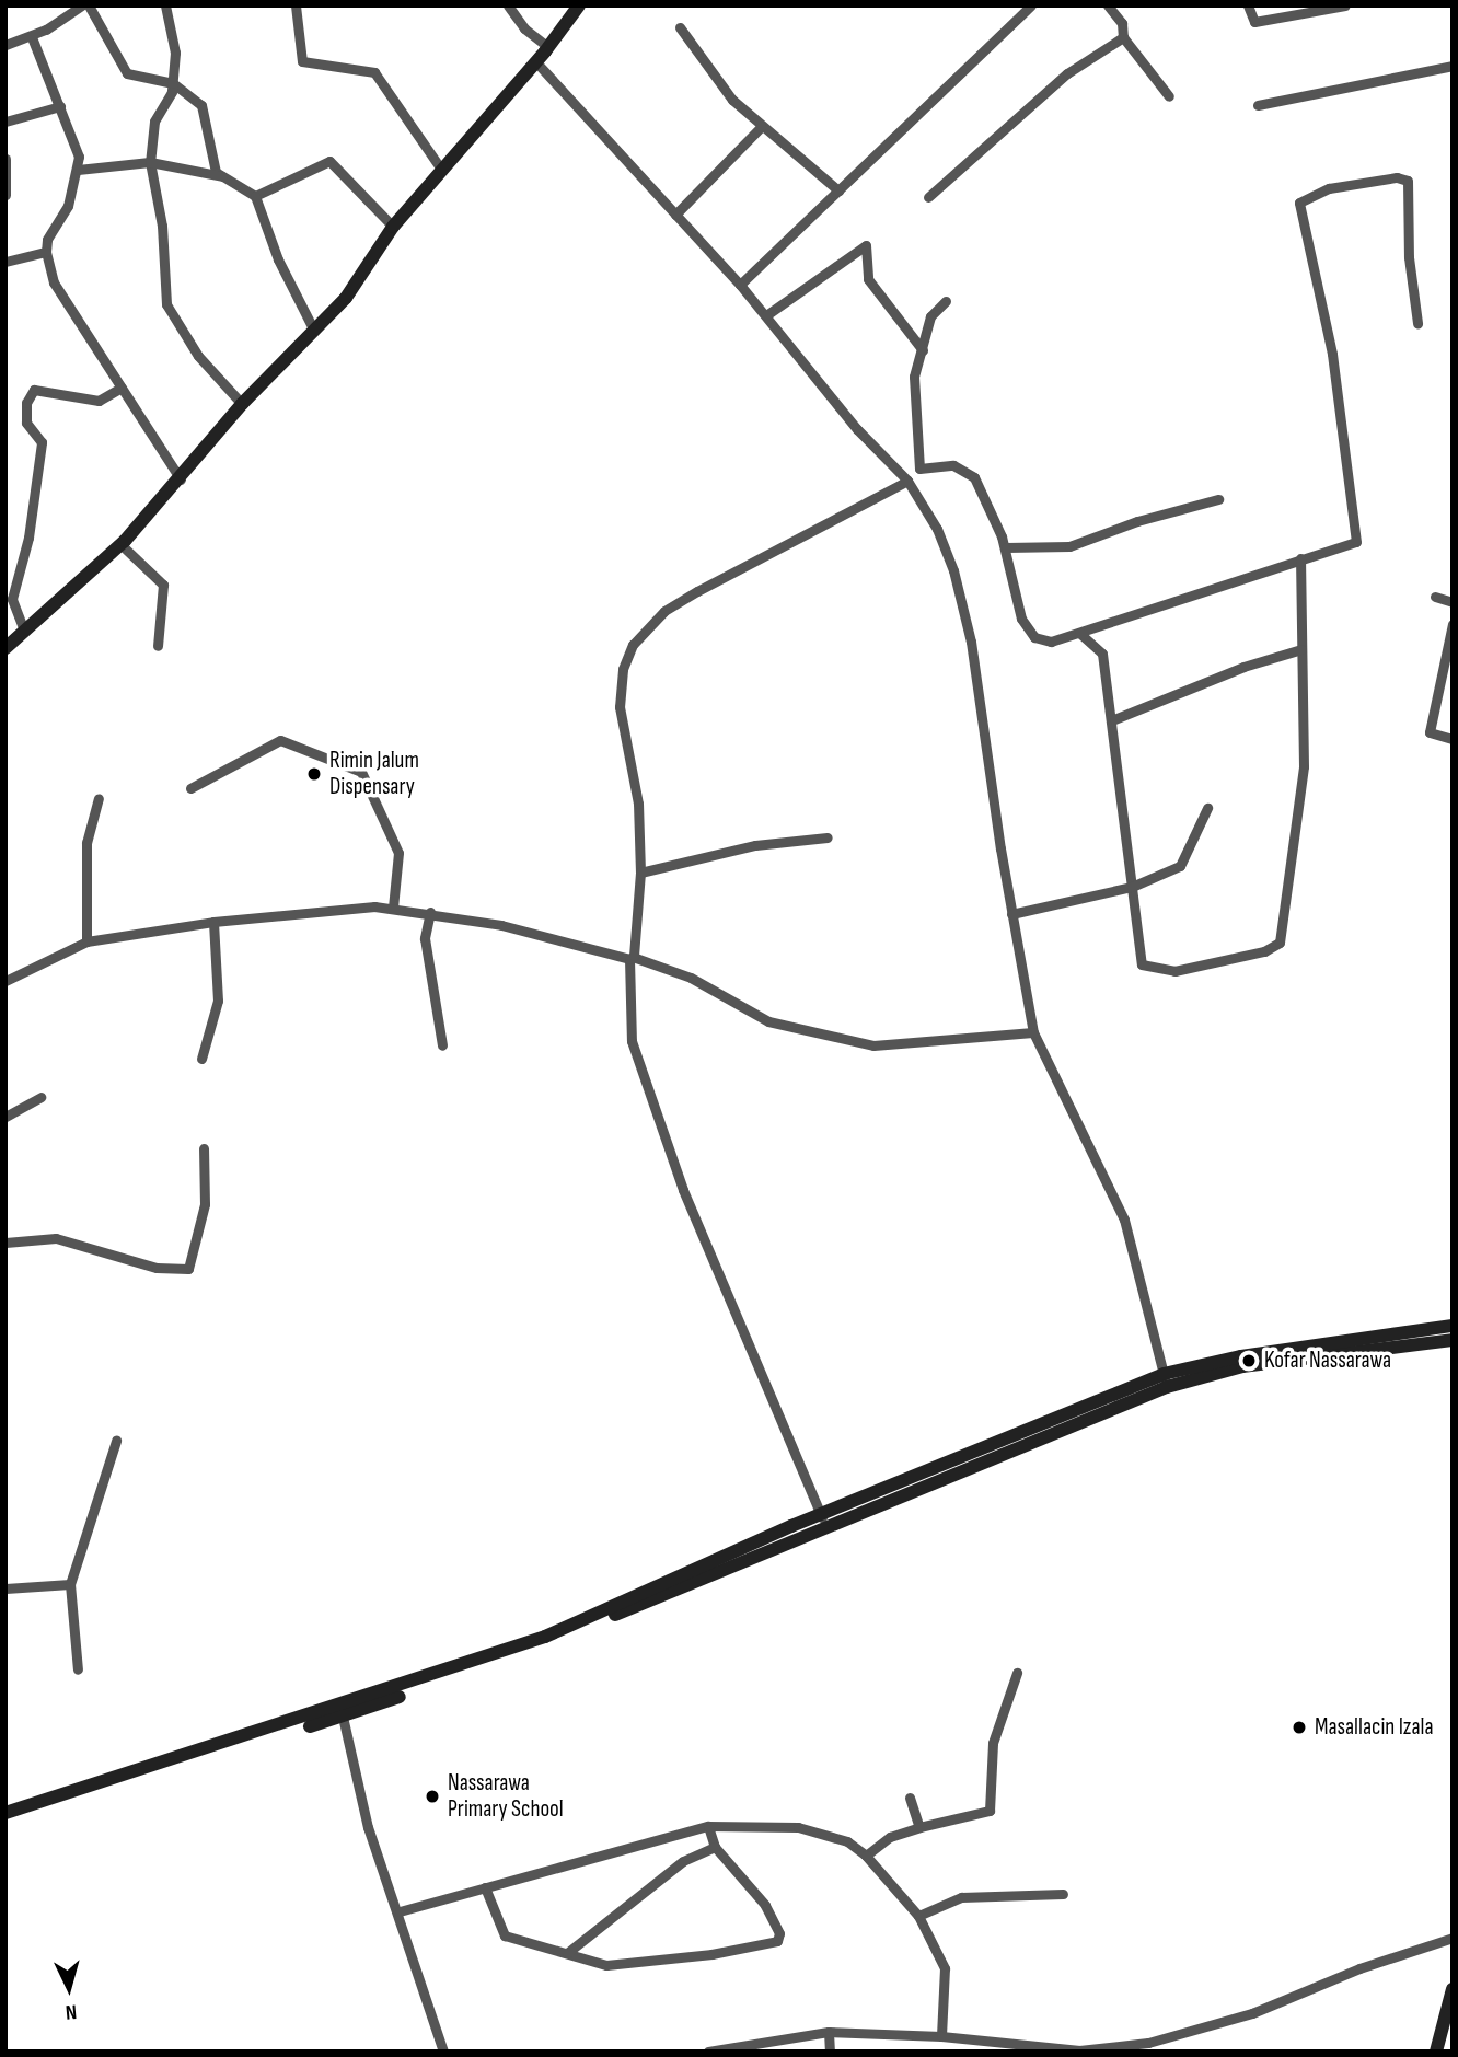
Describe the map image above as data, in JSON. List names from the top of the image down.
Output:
{
  "places": [
    "Rimin Jalum Dispensary",
    "Kofar Nassarawa",
    "Masallacin Izala",
    "Nassarawa Primary School"
  ],
  "north": "bottom"
}
